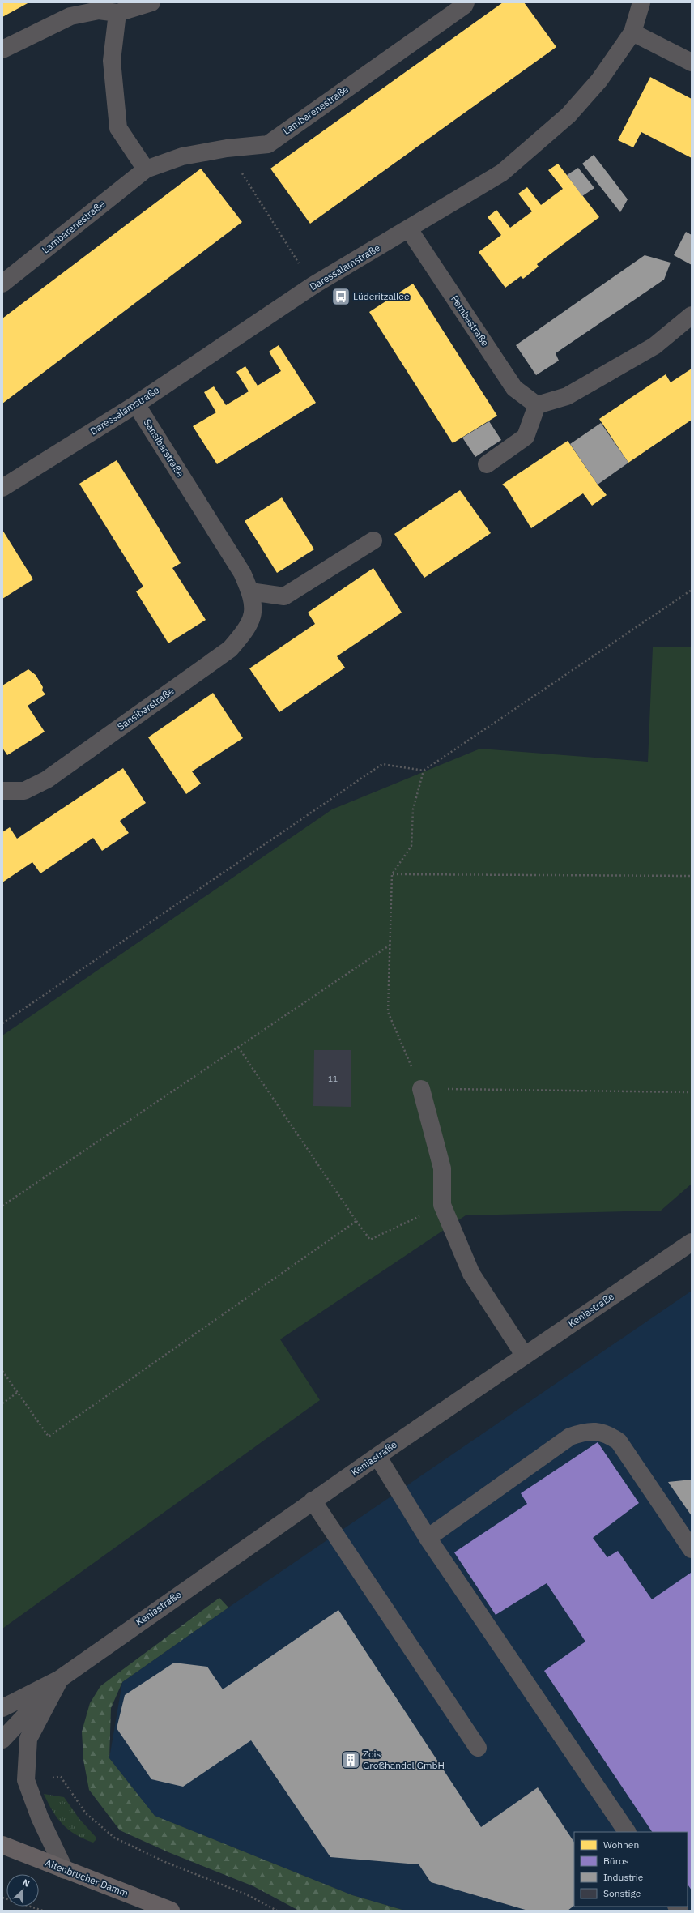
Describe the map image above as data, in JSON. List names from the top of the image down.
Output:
{
  "streets": {
    "main road": ["Altenbrucher Damm"],
    "street": [
      "Lambarenestraße",
      "Daressalamstraße",
      "Pembastraße",
      "Sansibarstraße",
      "Keniastraße"
    ]
  },
  "crossings": [
    ["Daressalamstraße", "Pembastraße"],
    ["Daressalamstraße", "Sansibarstraße"],
    ["Keniastraße", "Altenbrucher Damm"]
  ],
  "places": {
    "bus stop": ["Lüderitzallee"],
    "building": ["Zois Großhandel GmbH"]
  },
  "house_numbers": ["11"],
  "legend": [
    "Wohnen",
    "Büros",
    "Industrie",
    "Sonstige"
  ],
  "north": "top right"
}
